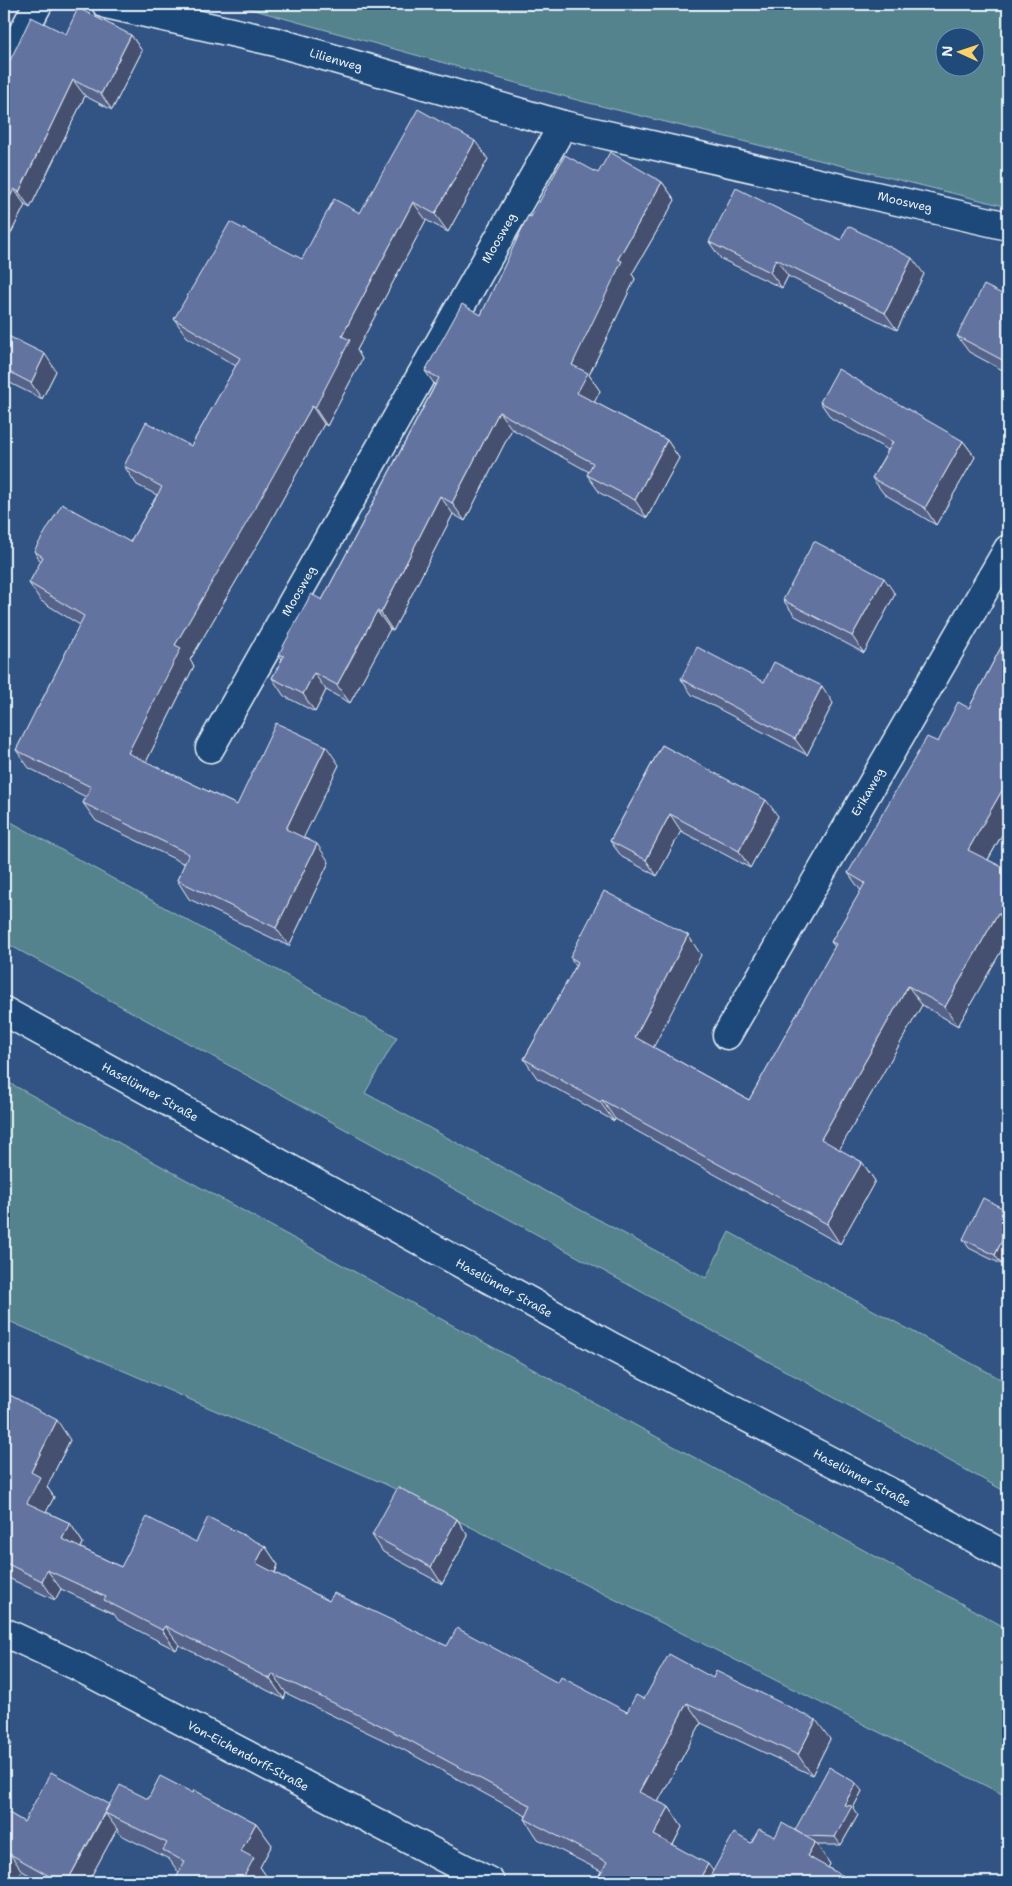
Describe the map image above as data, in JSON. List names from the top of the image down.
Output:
{
  "streets": {
    "street": [
      "Lilienweg",
      "Moosweg",
      "Erikaweg",
      "Haselünner Straße",
      "Von-Eichendorff-Straße"
    ]
  },
  "crossings": [
    ["Lilienweg", "Moosweg"]
  ],
  "north": "left"
}
